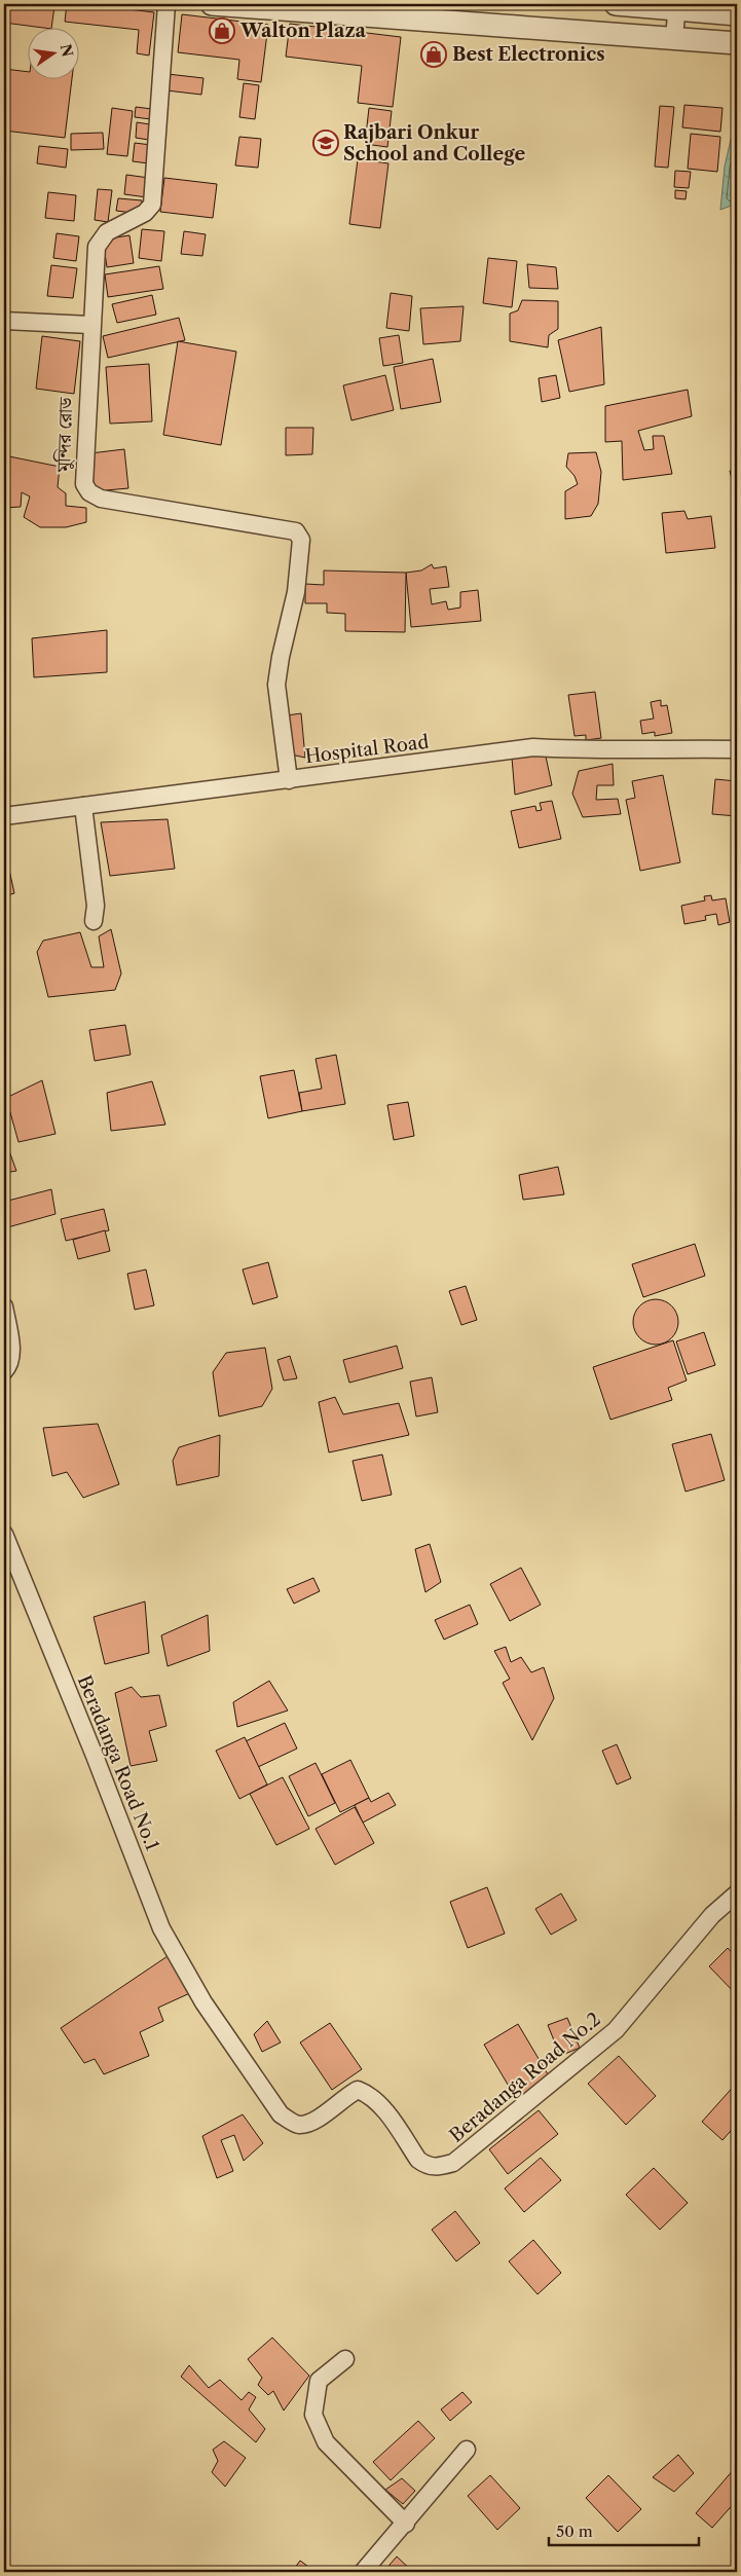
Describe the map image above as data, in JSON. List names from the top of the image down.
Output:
{
  "streets": {
    "street": [
      "মুন্দির রোড",
      "Hospital Road",
      "Beradanga Road No.1",
      "Beradanga Road No.2"
    ]
  },
  "crossings": [
    ["মুন্দির রোড", "Hospital Road"],
    ["Beradanga Road No.1", "Beradanga Road No.2"]
  ],
  "places": {
    "shop": ["Walton Plaza", "Best Electronics"],
    "school or university": ["Rajbari Onkur School and College"]
  },
  "scale_bar": "50 m",
  "north": "right"
}
